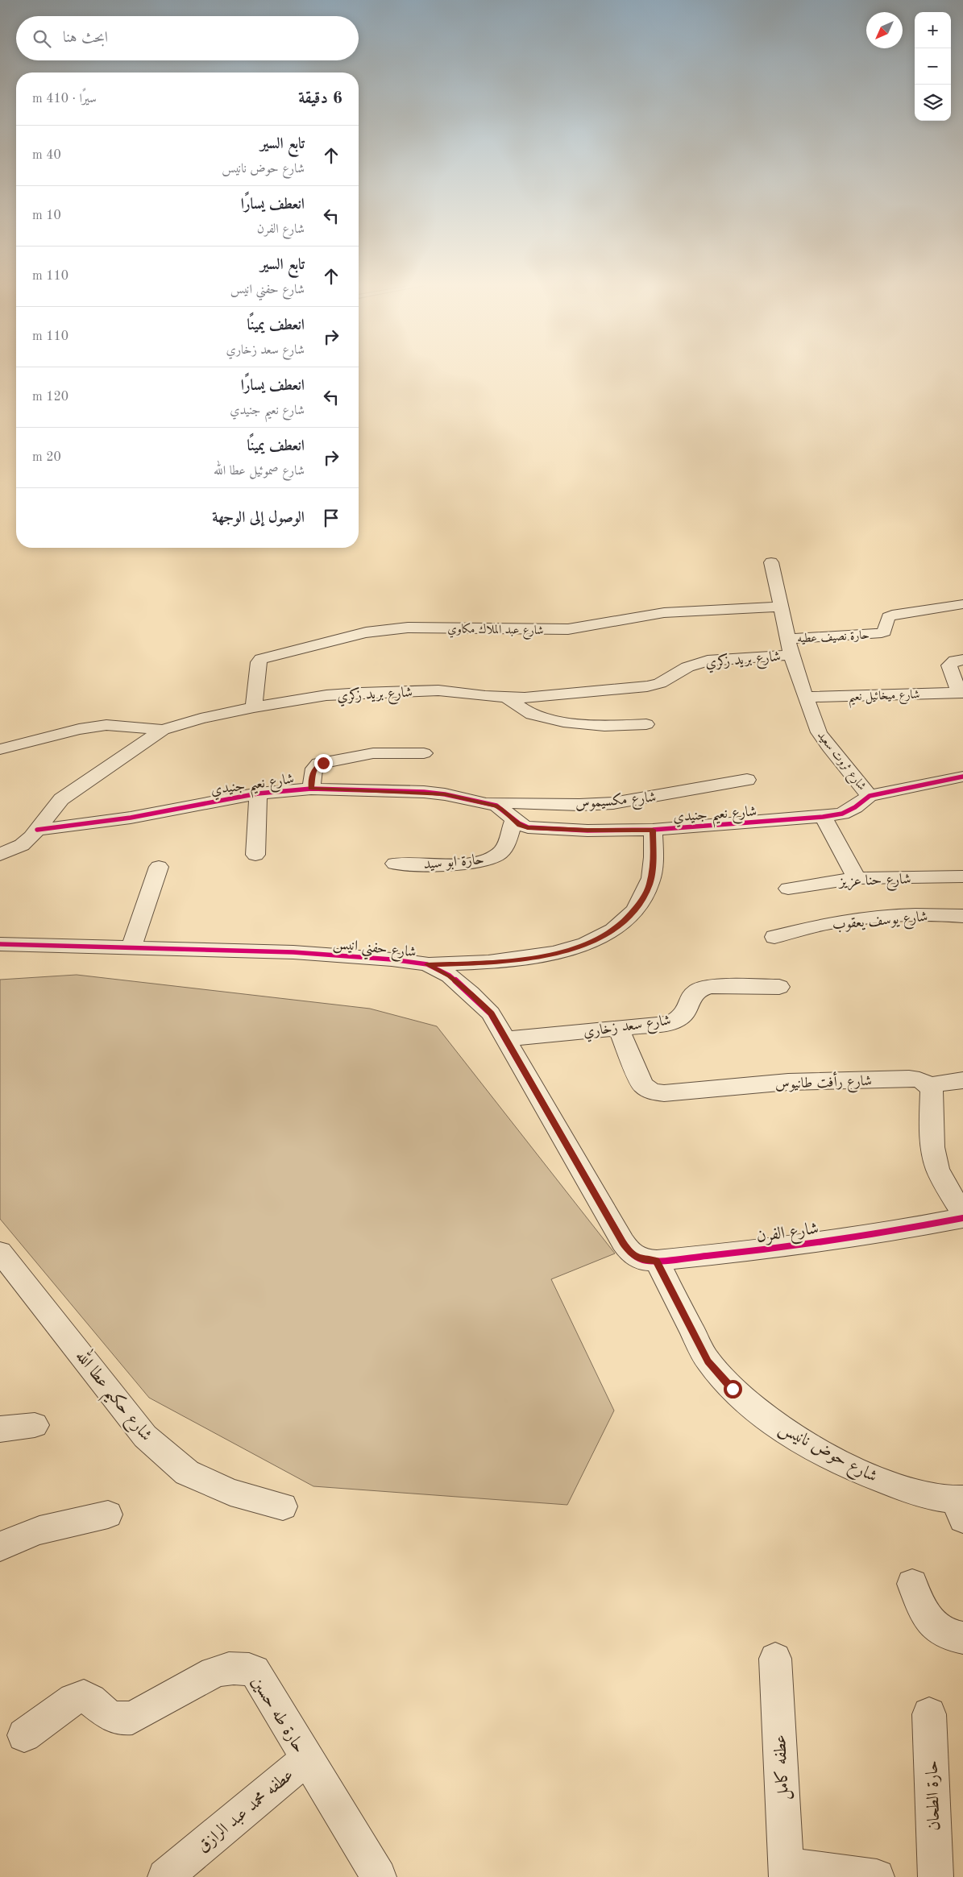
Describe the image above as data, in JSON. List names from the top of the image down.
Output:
{
  "streets": {
    "street": [
      "شارع عبد الملاك مكاوي",
      "حارة نصيف عطيه",
      "شارع بريد زكري",
      "شارع ميخائيل نعيم",
      "شارع ثروت سعيد",
      "شارع نعيم جنيدي",
      "شارع مكسيموس",
      "حارة ابو سيد",
      "شارع حنا عزيز",
      "شارع يوسف يعقوب",
      "شارع حفني انيس",
      "شارع سعد زخاري",
      "شارع رأفت طانيوس",
      "شارع الفرن",
      "شارع حكيم عطا الله",
      "شارع حوض نانيس",
      "حارة طه حسين",
      "عطفه كامل",
      "حارة الطحان",
      "عطفه محمد عبد الرازق"
    ]
  },
  "crossings": [
    ["شارع عبد الملاك مكاوي", "شارع بريد زكري"],
    ["شارع عبد الملاك مكاوي", "شارع ثروت سعيد"],
    ["حارة نصيف عطيه", "شارع ثروت سعيد"],
    ["شارع بريد زكري", "شارع ثروت سعيد"],
    ["شارع بريد زكري", "شارع نعيم جنيدي"],
    ["شارع ميخائيل نعيم", "شارع ثروت سعيد"],
    ["شارع ثروت سعيد", "شارع نعيم جنيدي"],
    ["شارع نعيم جنيدي", "شارع مكسيموس"],
    ["شارع نعيم جنيدي", "حارة ابو سيد"],
    ["شارع حفني انيس", "شارع سعد زخاري"],
    ["شارع حفني انيس", "شارع الفرن"],
    ["شارع سعد زخاري", "شارع رأفت طانيوس"],
    ["شارع الفرن", "شارع حوض نانيس"],
    ["حارة طه حسين", "عطفه محمد عبد الرازق"]
  ],
  "north": "bottom left",
  "page": {
    "map_buttons": ["+", "−"],
    "search": "ابحث هنا",
    "heading": ["6 دقيقة", "سيرًا · 410 m"],
    "list": [
      ["تابع السير", "شارع حوض نانيس", "40 m"],
      ["انعطف يسارًا", "شارع الفرن", "10 m"],
      ["تابع السير", "شارع حفني انيس", "110 m"],
      ["انعطف يمينًا", "شارع سعد زخاري", "110 m"],
      ["انعطف يسارًا", "شارع نعيم جنيدي", "120 m"],
      ["انعطف يمينًا", "شارع صموئيل عطا الله", "20 m"],
      "الوصول إلى الوجهة"
    ]
  }
}
